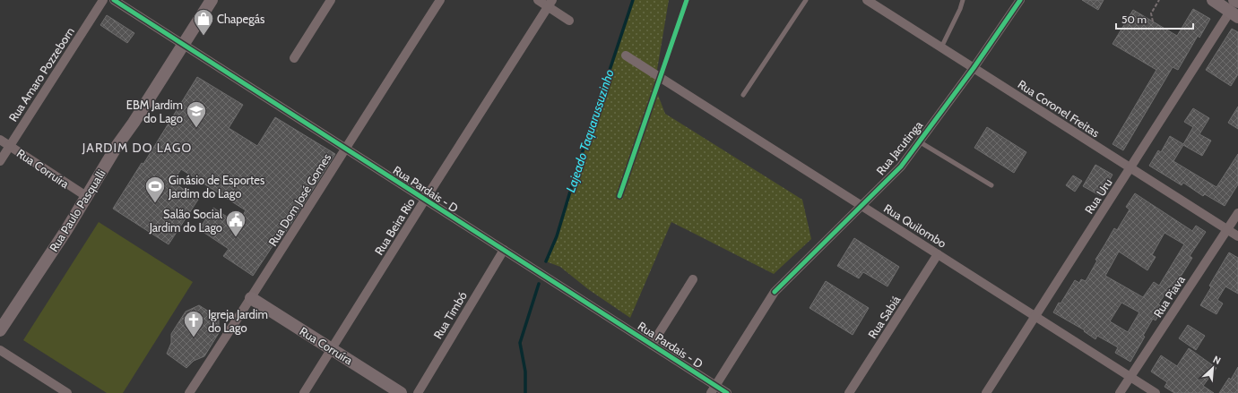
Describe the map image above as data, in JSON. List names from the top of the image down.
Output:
{
  "streets": {
    "street": [
      "Rua Amaro Pozzeborn",
      "Rua Coronel Freitas",
      "Rua Jacutinga",
      "Rua Corruíra",
      "Rua Pardais - D",
      "Rua Uru",
      "Rua Dom José Gomes",
      "Rua Paulo Pasqualli",
      "Rua Quilombo",
      "Rua Beira Rio",
      "Rua Piava",
      "Rua Timbó",
      "Rua Sabiá"
    ]
  },
  "crossings": [
    ["Rua Amaro Pozzeborn", "Rua Corruíra"],
    ["Rua Coronel Freitas", "Rua Jacutinga"],
    ["Rua Coronel Freitas", "Rua Uru"],
    ["Rua Coronel Freitas", "Rua Piava"],
    ["Rua Jacutinga", "Rua Pardais - D"],
    ["Rua Jacutinga", "Rua Quilombo"],
    ["Rua Corruíra", "Rua Dom José Gomes"],
    ["Rua Corruíra", "Rua Paulo Pasqualli"],
    ["Rua Corruíra", "Rua Beira Rio"],
    ["Rua Pardais - D", "Rua Dom José Gomes"],
    ["Rua Pardais - D", "Rua Paulo Pasqualli"],
    ["Rua Pardais - D", "Rua Beira Rio"],
    ["Rua Pardais - D", "Rua Timbó"],
    ["Rua Uru", "Rua Quilombo"],
    ["Rua Quilombo", "Rua Piava"],
    ["Rua Quilombo", "Rua Sabiá"]
  ],
  "districts": ["JARDIM DO LAGO"],
  "water": ["Lajeado Taquarussuzinho"],
  "places": {
    "shop": ["Chapegás"],
    "school or university": ["EBM Jardim do Lago"],
    "sports": ["Ginásio de Esportes Jardim do Lago"],
    "public building": ["Salão Social Jardim do Lago"],
    "church": ["Igreja Jardim do Lago"]
  },
  "scale_bar": "50 m",
  "north": "top right"
}
